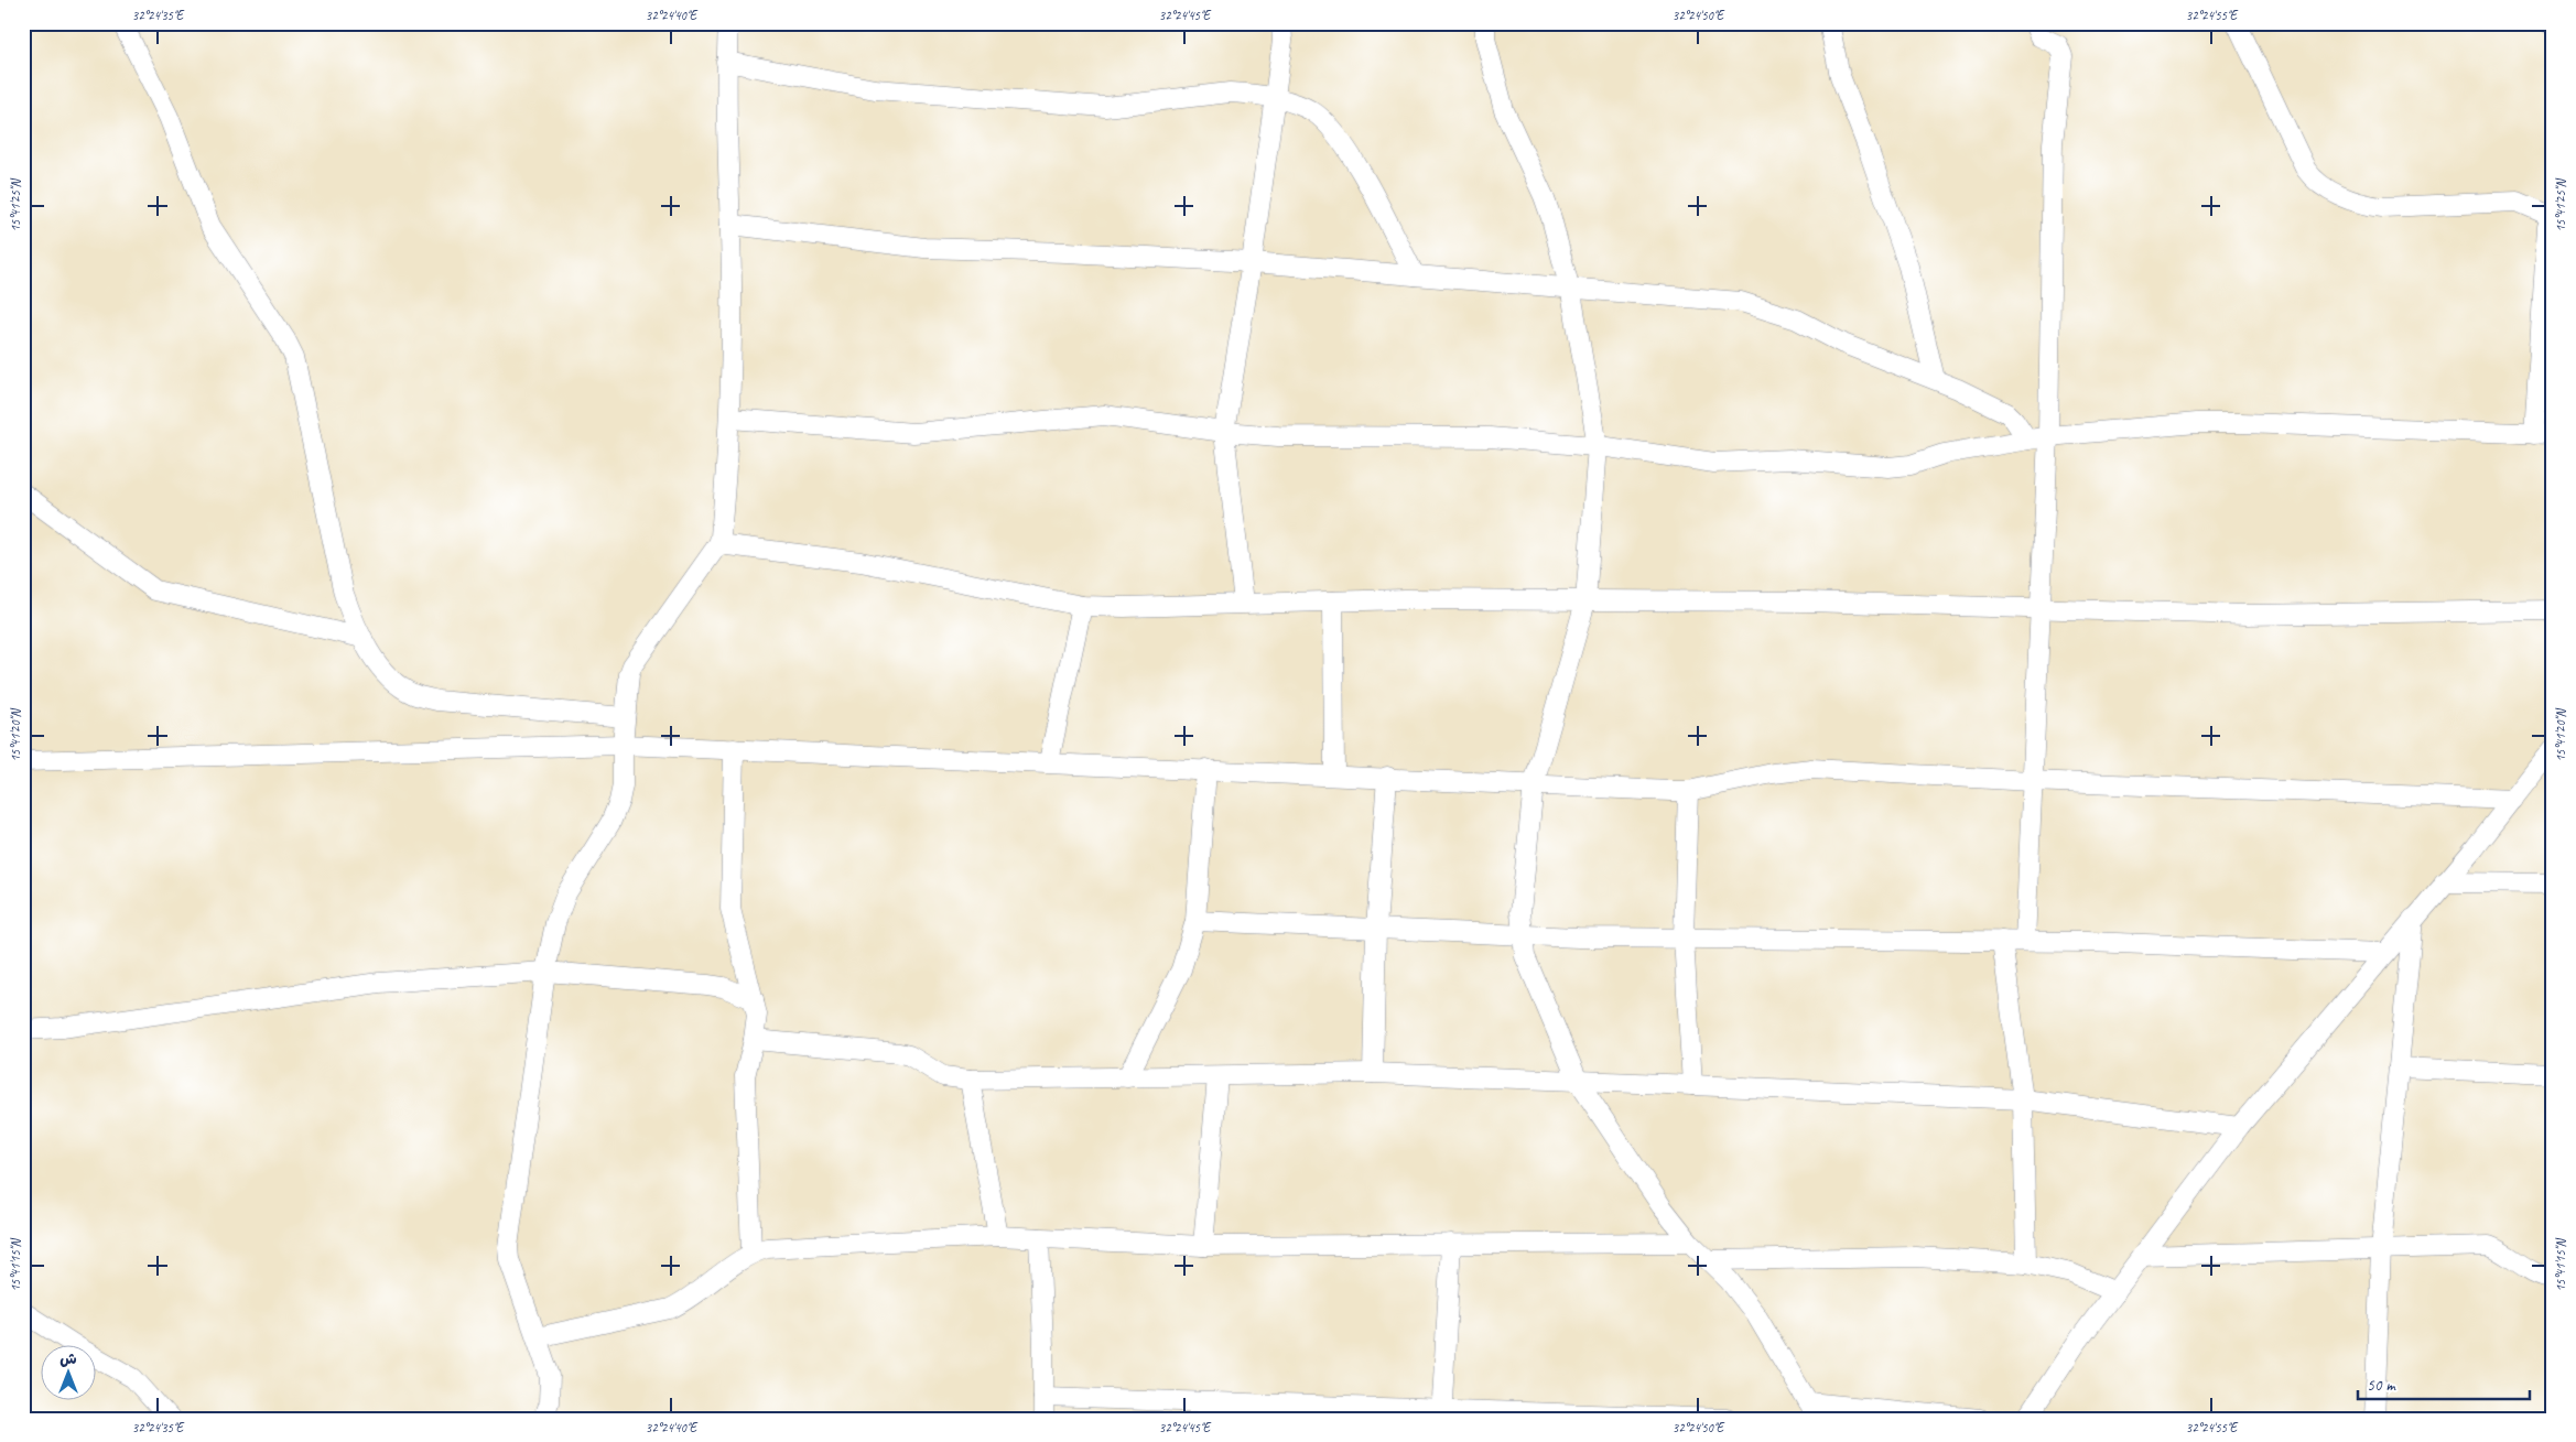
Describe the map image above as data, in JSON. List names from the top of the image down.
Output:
{
  "scale_bar": "50 m",
  "north": "top",
  "coordinates": [
    "32°24'35\"E",
    "32°24'40\"E",
    "32°24'45\"E",
    "32°24'50\"E",
    "32°24'55\"E",
    "15°41'25\"N",
    "15°41'20\"N",
    "15°41'15\"N"
  ]
}
